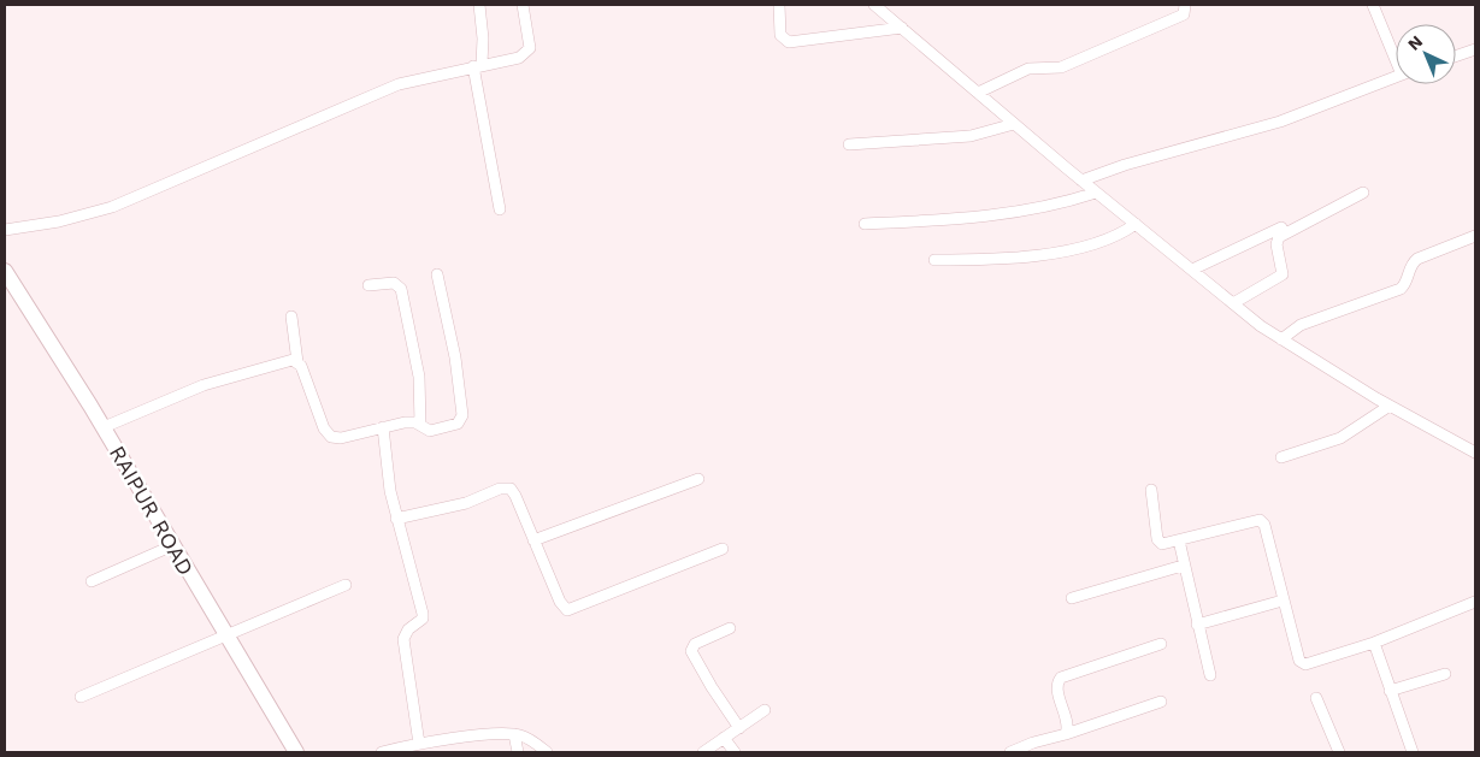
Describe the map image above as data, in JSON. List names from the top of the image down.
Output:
{
  "streets": {
    "main road": ["RAIPUR ROAD"]
  },
  "north": "top left"
}
